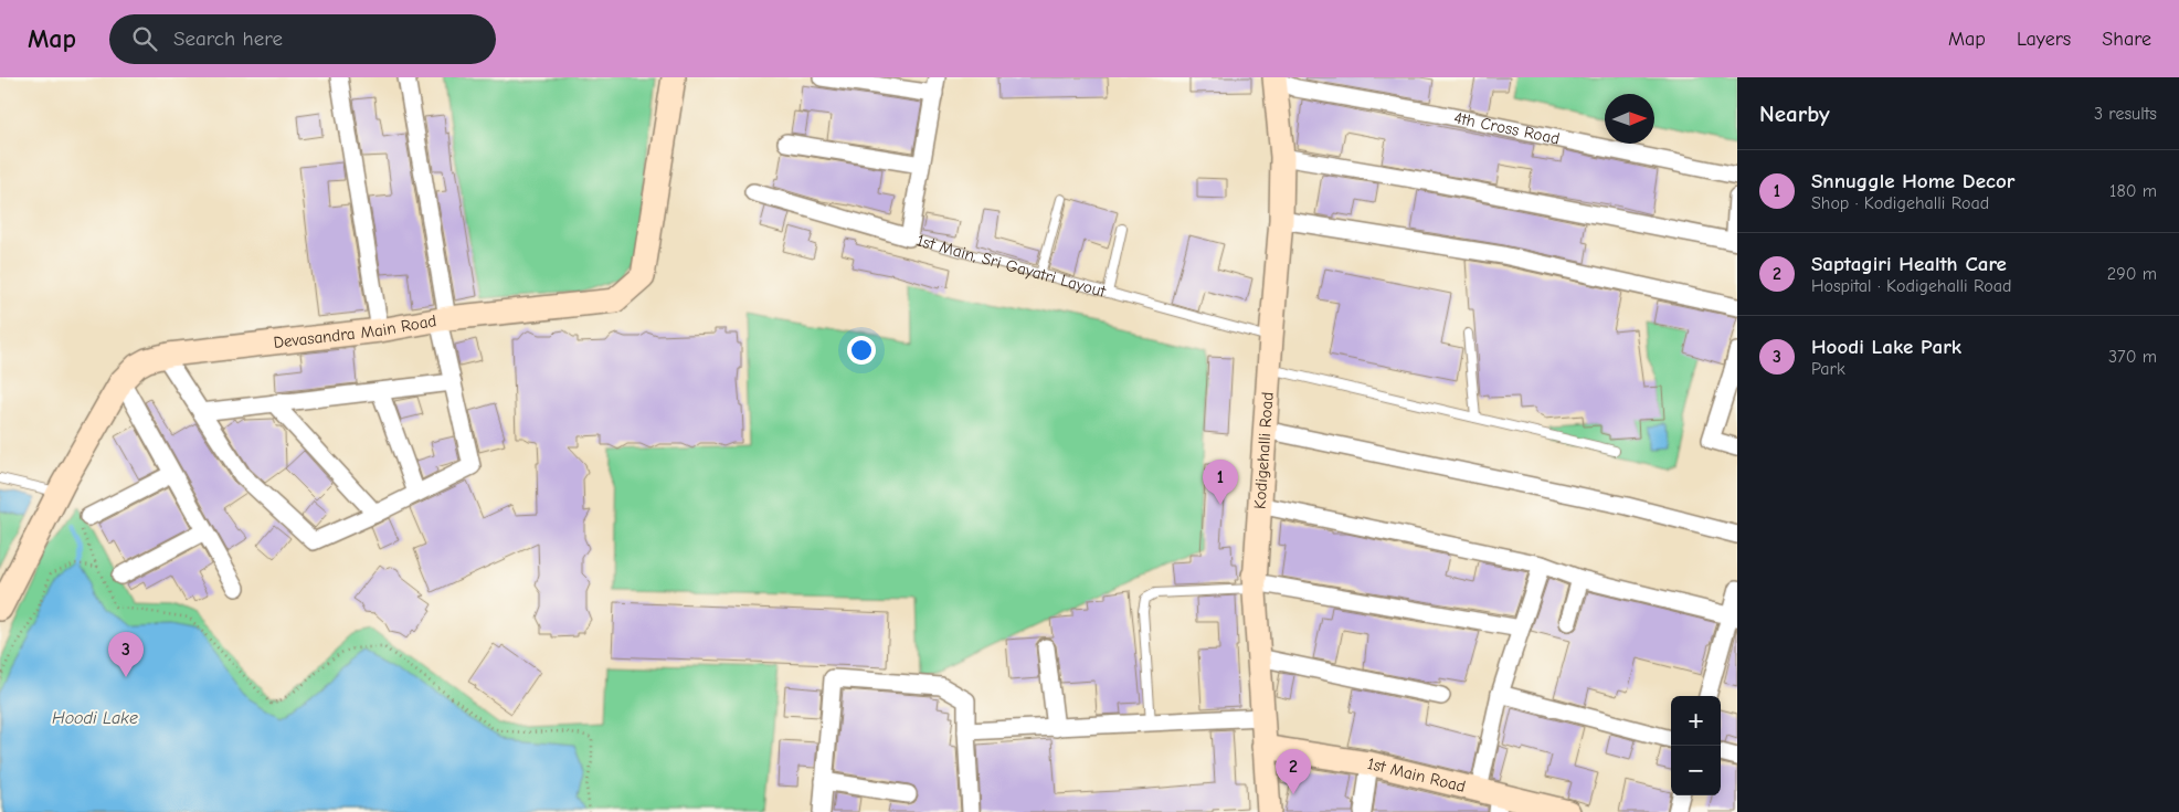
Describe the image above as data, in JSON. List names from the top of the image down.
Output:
{
  "streets": {
    "street": [
      "4th Cross Road",
      "1st Main, Sri Gayatri Layout",
      "Devasandra Main Road",
      "Kodigehalli Road",
      "1st Main Road"
    ]
  },
  "crossings": [
    ["4th Cross Road", "Kodigehalli Road"],
    ["1st Main, Sri Gayatri Layout", "Kodigehalli Road"],
    ["Kodigehalli Road", "1st Main Road"]
  ],
  "water": ["Hoodi Lake"],
  "north": "right",
  "page": {
    "header": "Map",
    "search": "Search here",
    "nav": ["Map", "Layers", "Share"],
    "heading": ["Nearby", "3 results"],
    "list": [
      {
        "mark": "1",
        "name": "Snnuggle Home Decor",
        "note": "Shop · Kodigehalli Road",
        "value": "180 m"
      },
      {
        "mark": "2",
        "name": "Saptagiri Health Care",
        "note": "Hospital · Kodigehalli Road",
        "value": "290 m"
      },
      {
        "mark": "3",
        "name": "Hoodi Lake Park",
        "note": "Park",
        "value": "370 m"
      }
    ],
    "pins": ["1", "3", "2"],
    "map_buttons": ["+", "−"]
  }
}
